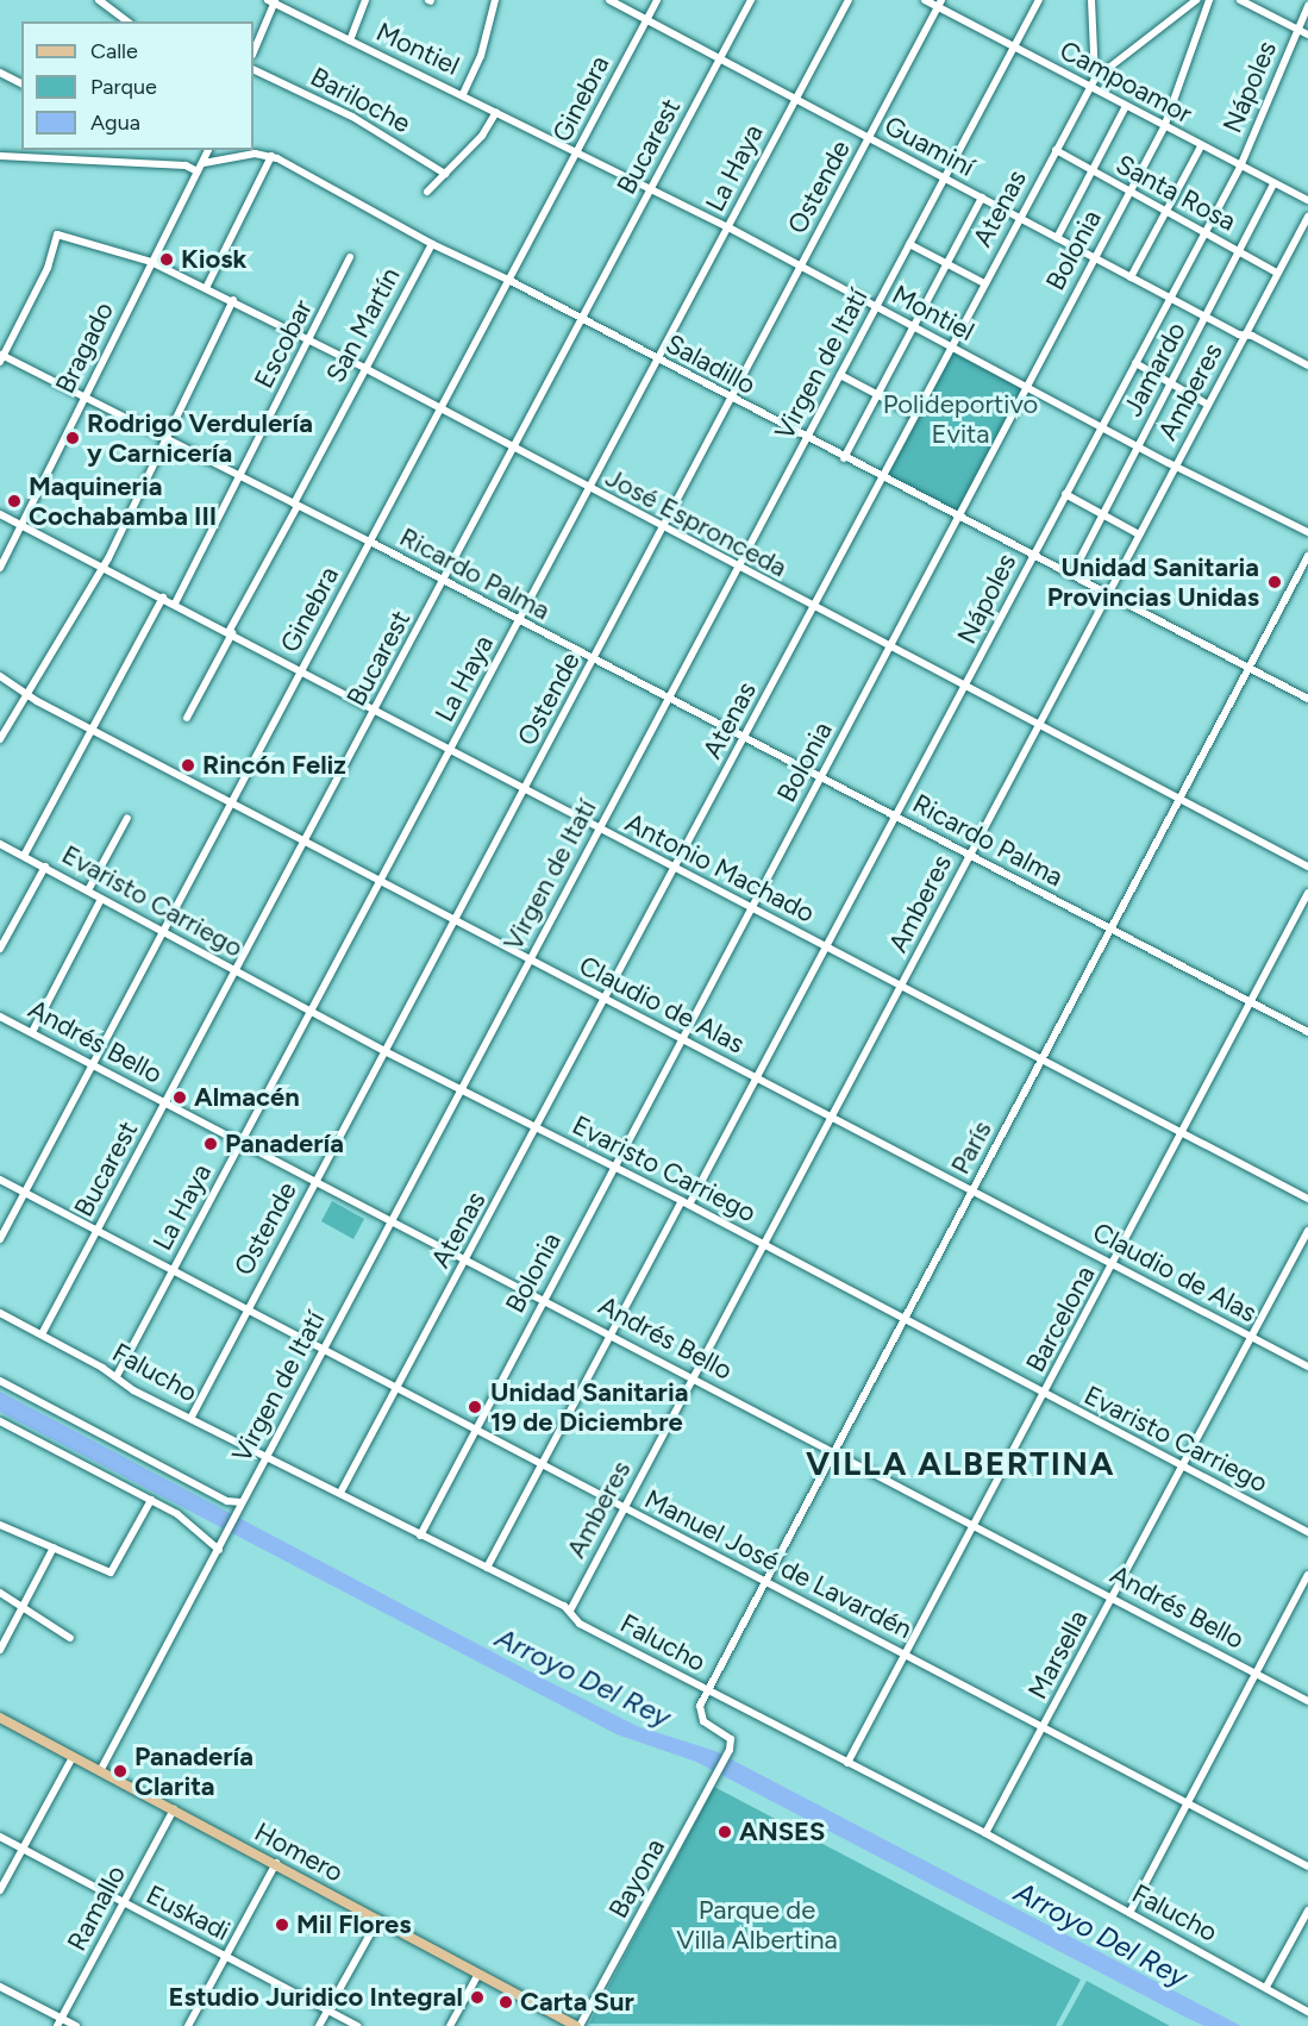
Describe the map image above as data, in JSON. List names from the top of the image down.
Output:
{
  "streets": {
    "main road": ["Homero"],
    "street": [
      "Montiel",
      "Campoamor",
      "Nápoles",
      "Ginebra",
      "Bariloche",
      "Bucarest",
      "Guaminí",
      "La Haya",
      "Ostende",
      "Santa Rosa",
      "Atenas",
      "Bolonia",
      "San Martín",
      "Escobar",
      "Bragado",
      "Saladillo",
      "Virgen de Itatí",
      "Jamardo",
      "Amberes",
      "José Espronceda",
      "Ricardo Palma",
      "Antonio Machado",
      "Evaristo Carriego",
      "Claudio de Alas",
      "Andrés Bello",
      "París",
      "Barcelona",
      "Falucho",
      "Manuel José de Lavardén",
      "Marsella",
      "Bayona",
      "Ramallo",
      "Euskadi"
    ]
  },
  "crossings": [
    ["Montiel", "Nápoles"],
    ["Montiel", "Ginebra"],
    ["Montiel", "Bucarest"],
    ["Montiel", "La Haya"],
    ["Montiel", "Ostende"],
    ["Montiel", "Atenas"],
    ["Montiel", "Bolonia"],
    ["Montiel", "Virgen de Itatí"],
    ["Montiel", "Jamardo"],
    ["Montiel", "Amberes"],
    ["Campoamor", "Nápoles"],
    ["Campoamor", "Ostende"],
    ["Campoamor", "Atenas"],
    ["Campoamor", "Bolonia"],
    ["Campoamor", "Virgen de Itatí"],
    ["Campoamor", "Jamardo"],
    ["Nápoles", "Guaminí"],
    ["Nápoles", "Santa Rosa"],
    ["Nápoles", "Saladillo"],
    ["Nápoles", "José Espronceda"],
    ["Nápoles", "Ricardo Palma"],
    ["Nápoles", "Antonio Machado"],
    ["Nápoles", "Evaristo Carriego"],
    ["Nápoles", "Claudio de Alas"],
    ["Nápoles", "Andrés Bello"],
    ["Nápoles", "Falucho"],
    ["Nápoles", "Manuel José de Lavardén"],
    ["Ginebra", "Guaminí"],
    ["Ginebra", "Saladillo"],
    ["Ginebra", "José Espronceda"],
    ["Ginebra", "Ricardo Palma"],
    ["Ginebra", "Antonio Machado"],
    ["Ginebra", "Evaristo Carriego"],
    ["Ginebra", "Claudio de Alas"],
    ["Ginebra", "Andrés Bello"],
    ["Ginebra", "Manuel José de Lavardén"],
    ["Bucarest", "Guaminí"],
    ["Bucarest", "Saladillo"],
    ["Bucarest", "José Espronceda"],
    ["Bucarest", "Ricardo Palma"],
    ["Bucarest", "Antonio Machado"],
    ["Bucarest", "Evaristo Carriego"],
    ["Bucarest", "Claudio de Alas"],
    ["Bucarest", "Andrés Bello"],
    ["Bucarest", "Falucho"],
    ["Bucarest", "Manuel José de Lavardén"],
    ["Guaminí", "La Haya"],
    ["Guaminí", "Ostende"],
    ["Guaminí", "Atenas"],
    ["Guaminí", "Bolonia"],
    ["Guaminí", "Virgen de Itatí"],
    ["Guaminí", "Jamardo"],
    ["Guaminí", "Amberes"],
    ["La Haya", "Saladillo"],
    ["La Haya", "José Espronceda"],
    ["La Haya", "Ricardo Palma"],
    ["La Haya", "Antonio Machado"],
    ["La Haya", "Evaristo Carriego"],
    ["La Haya", "Claudio de Alas"],
    ["La Haya", "Andrés Bello"],
    ["La Haya", "Falucho"],
    ["La Haya", "Manuel José de Lavardén"],
    ["Ostende", "Saladillo"],
    ["Ostende", "José Espronceda"],
    ["Ostende", "Ricardo Palma"],
    ["Ostende", "Antonio Machado"],
    ["Ostende", "Evaristo Carriego"],
    ["Ostende", "Claudio de Alas"],
    ["Ostende", "Andrés Bello"],
    ["Ostende", "Falucho"],
    ["Ostende", "Manuel José de Lavardén"],
    ["Santa Rosa", "Atenas"],
    ["Santa Rosa", "Bolonia"],
    ["Santa Rosa", "Jamardo"],
    ["Santa Rosa", "Amberes"],
    ["Atenas", "Saladillo"],
    ["Atenas", "José Espronceda"],
    ["Atenas", "Ricardo Palma"],
    ["Atenas", "Antonio Machado"],
    ["Atenas", "Evaristo Carriego"],
    ["Atenas", "Claudio de Alas"],
    ["Atenas", "Andrés Bello"],
    ["Atenas", "Falucho"],
    ["Atenas", "Manuel José de Lavardén"],
    ["Bolonia", "Saladillo"],
    ["Bolonia", "José Espronceda"],
    ["Bolonia", "Ricardo Palma"],
    ["Bolonia", "Antonio Machado"],
    ["Bolonia", "Evaristo Carriego"],
    ["Bolonia", "Claudio de Alas"],
    ["Bolonia", "Andrés Bello"],
    ["Bolonia", "Falucho"],
    ["Bolonia", "Manuel José de Lavardén"],
    ["San Martín", "Saladillo"],
    ["San Martín", "José Espronceda"],
    ["San Martín", "Ricardo Palma"],
    ["San Martín", "Antonio Machado"],
    ["Escobar", "José Espronceda"],
    ["Escobar", "Ricardo Palma"],
    ["Escobar", "Antonio Machado"],
    ["Bragado", "José Espronceda"],
    ["Bragado", "Ricardo Palma"],
    ["Bragado", "Antonio Machado"],
    ["Saladillo", "Virgen de Itatí"],
    ["Saladillo", "Jamardo"],
    ["Saladillo", "Amberes"],
    ["Saladillo", "París"],
    ["Virgen de Itatí", "José Espronceda"],
    ["Virgen de Itatí", "Ricardo Palma"],
    ["Virgen de Itatí", "Antonio Machado"],
    ["Virgen de Itatí", "Evaristo Carriego"],
    ["Virgen de Itatí", "Claudio de Alas"],
    ["Virgen de Itatí", "Andrés Bello"],
    ["Virgen de Itatí", "Falucho"],
    ["Virgen de Itatí", "Manuel José de Lavardén"],
    ["Virgen de Itatí", "Homero"],
    ["Amberes", "José Espronceda"],
    ["Amberes", "Ricardo Palma"],
    ["Amberes", "Antonio Machado"],
    ["Amberes", "Evaristo Carriego"],
    ["Amberes", "Claudio de Alas"],
    ["Amberes", "Andrés Bello"],
    ["Amberes", "Falucho"],
    ["Amberes", "Manuel José de Lavardén"],
    ["José Espronceda", "Ricardo Palma"],
    ["José Espronceda", "París"],
    ["Ricardo Palma", "París"],
    ["Ricardo Palma", "Barcelona"],
    ["Antonio Machado", "París"],
    ["Antonio Machado", "Barcelona"],
    ["Evaristo Carriego", "París"],
    ["Evaristo Carriego", "Barcelona"],
    ["Evaristo Carriego", "Marsella"],
    ["Claudio de Alas", "París"],
    ["Claudio de Alas", "Barcelona"],
    ["Claudio de Alas", "Marsella"],
    ["Andrés Bello", "París"],
    ["Andrés Bello", "Barcelona"],
    ["Andrés Bello", "Marsella"],
    ["París", "Falucho"],
    ["París", "Manuel José de Lavardén"],
    ["París", "Bayona"],
    ["Barcelona", "Falucho"],
    ["Barcelona", "Manuel José de Lavardén"],
    ["Falucho", "Marsella"],
    ["Falucho", "Bayona"],
    ["Manuel José de Lavardén", "Marsella"],
    ["Homero", "Bayona"],
    ["Homero", "Ramallo"],
    ["Ramallo", "Euskadi"]
  ],
  "districts": ["VILLA ALBERTINA"],
  "water": ["Arroyo Del Rey"],
  "parks": ["Polideportivo Evita", "Parque de Villa Albertina"],
  "places": [
    "Kiosk",
    "Rodrigo Verdulería y Carnicería",
    "Maquineria Cochabamba III",
    "Unidad Sanitaria Provincias Unidas",
    "Rincón Feliz",
    "Almacén",
    "Panadería",
    "Unidad Sanitaria 19 de Diciembre",
    "Panadería Clarita",
    "ANSES",
    "Mil Flores",
    "Estudio Juridico Integral",
    "Carta Sur"
  ],
  "legend": ["Calle", "Parque", "Agua"]
}
